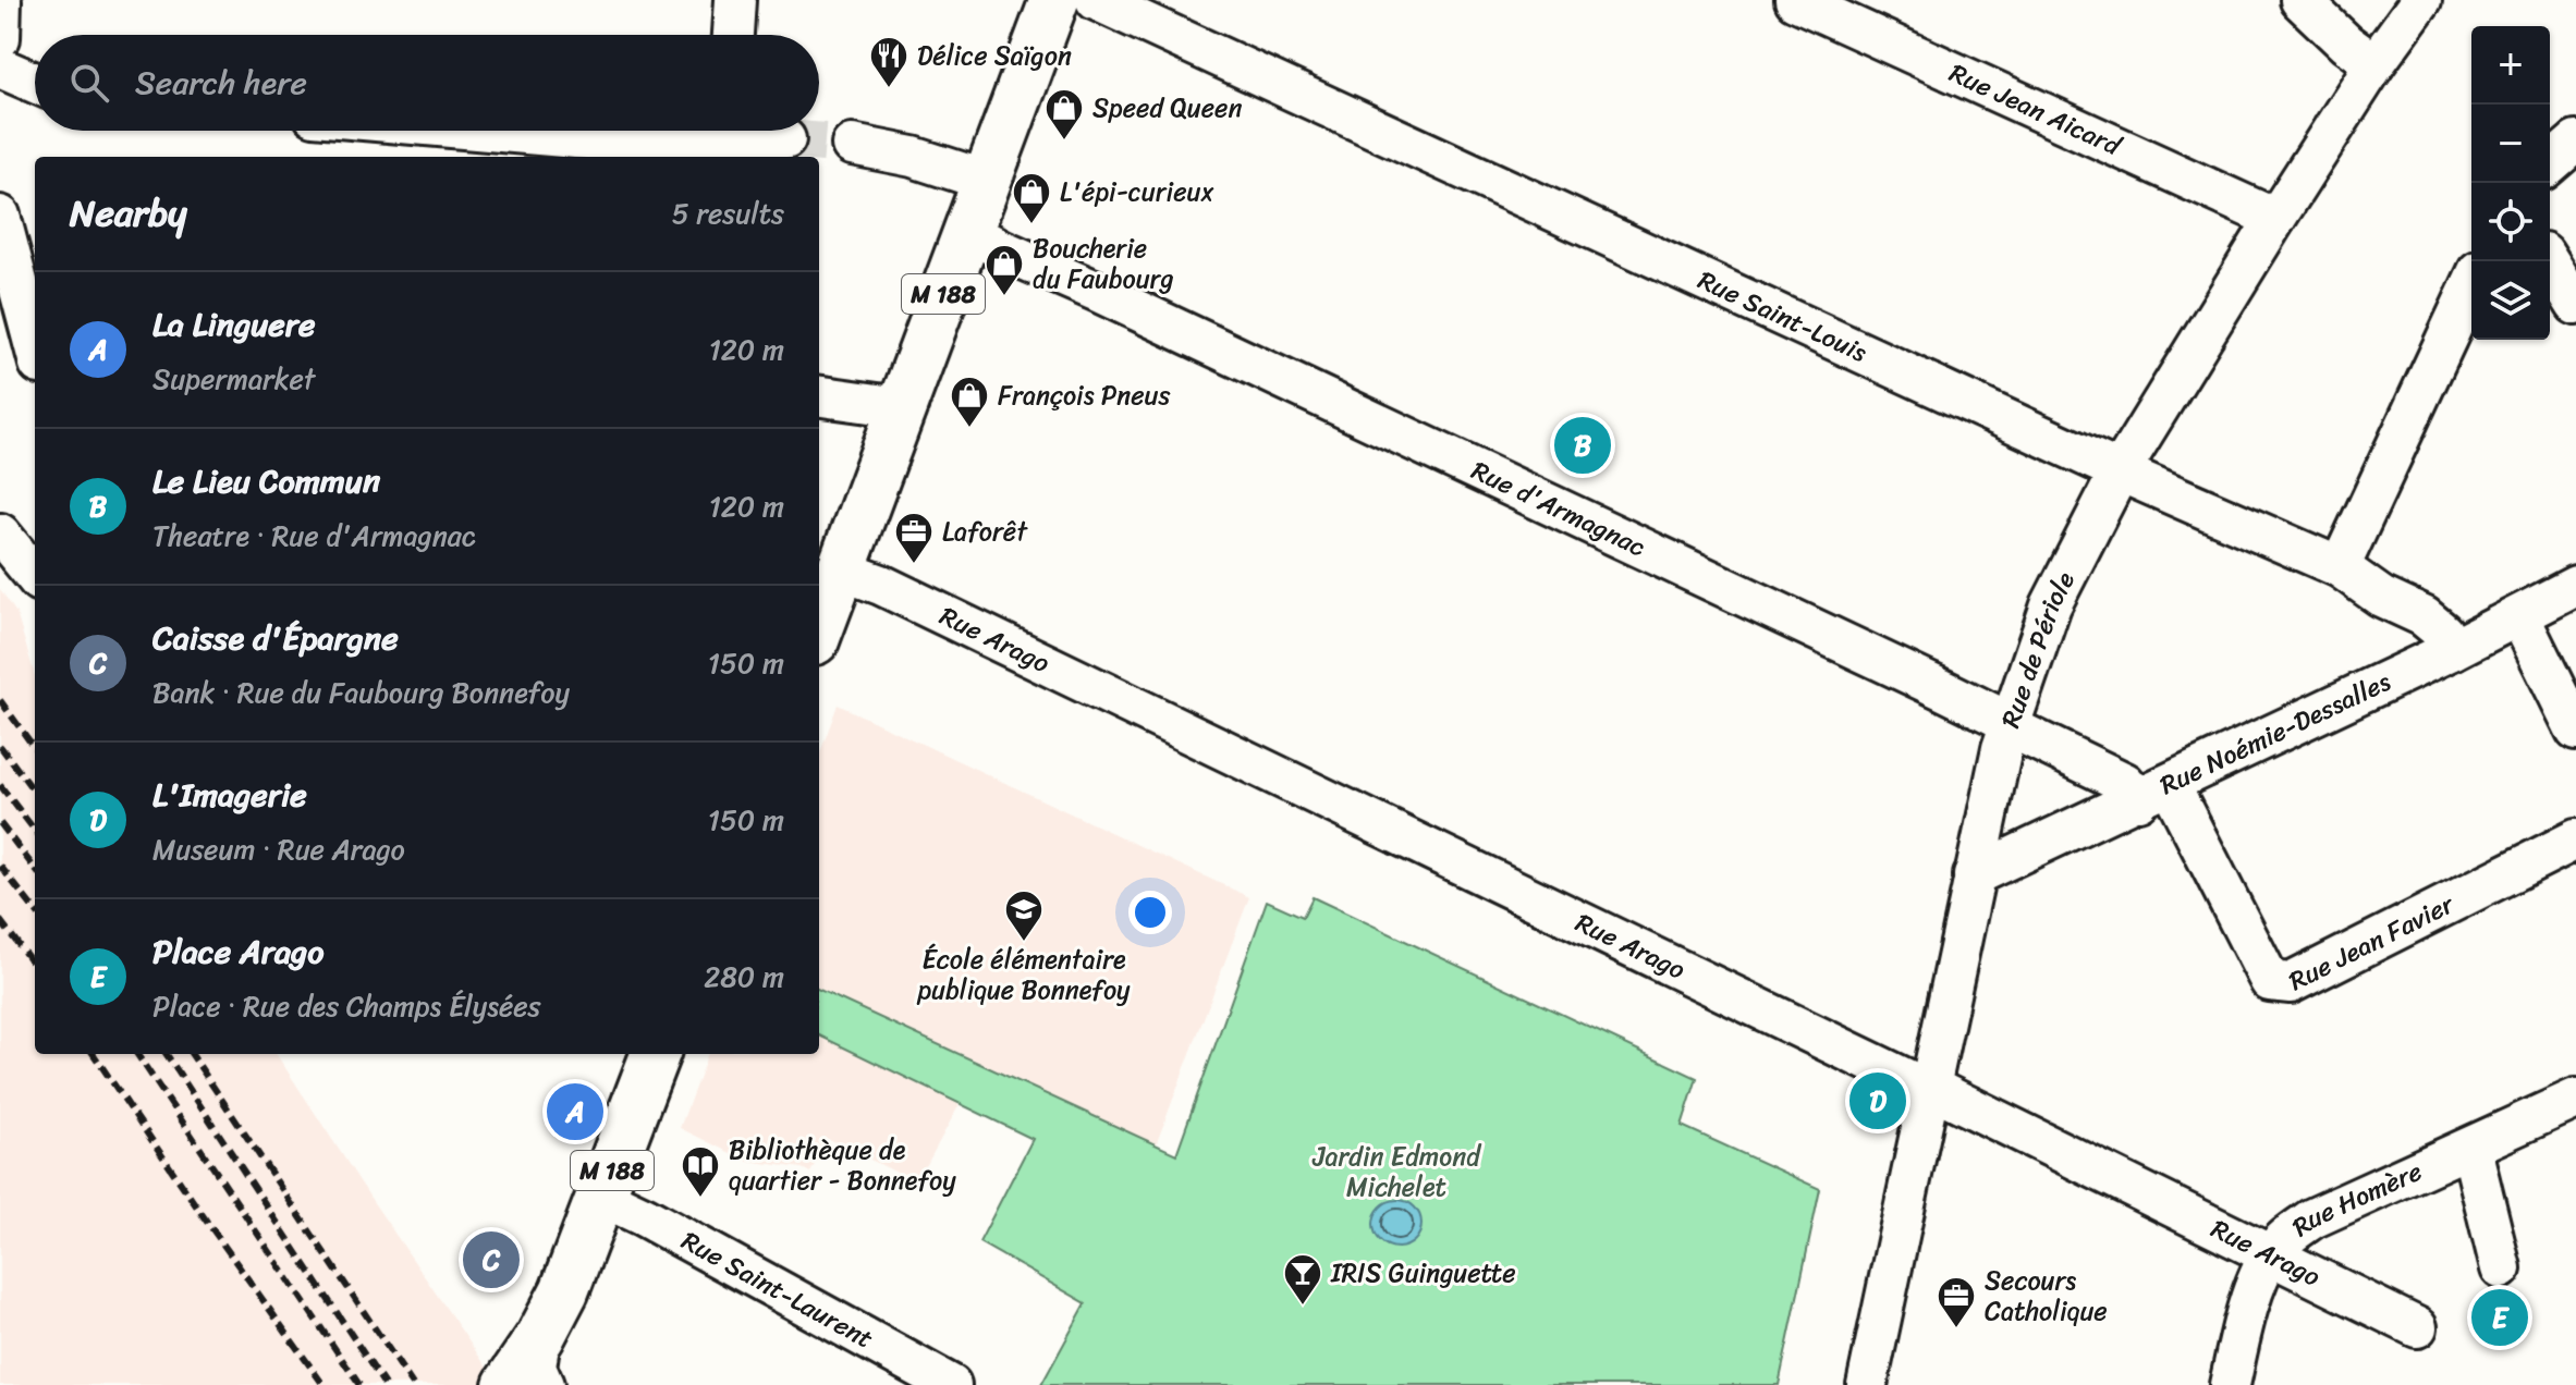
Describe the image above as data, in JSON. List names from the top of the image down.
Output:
{
  "streets": {
    "main road": ["M 188"],
    "street": [
      "Rue Jean Aicard",
      "Rue Saint-Louis",
      "Rue d'Armagnac",
      "Rue Arago",
      "Rue de Périole",
      "Rue Noémie-Dessalles",
      "Rue Jean Favier",
      "Rue Homère",
      "Rue Saint-Laurent"
    ]
  },
  "crossings": [
    ["Rue Jean Aicard", "Rue de Périole"],
    ["M 188", "Rue d'Armagnac"],
    ["M 188", "Rue Arago"],
    ["M 188", "Rue Saint-Laurent"],
    ["Rue Saint-Louis", "Rue de Périole"],
    ["Rue Saint-Louis", "Rue Noémie-Dessalles"],
    ["Rue d'Armagnac", "Rue de Périole"],
    ["Rue d'Armagnac", "Rue Noémie-Dessalles"],
    ["Rue d'Armagnac", "Rue Jean Favier"],
    ["Rue Arago", "Rue de Périole"],
    ["Rue Arago", "Rue Homère"],
    ["Rue de Périole", "Rue Noémie-Dessalles"],
    ["Rue Noémie-Dessalles", "Rue Jean Favier"]
  ],
  "parks": ["Jardin Edmond Michelet"],
  "places": {
    "restaurant": ["Délice Saïgon"],
    "shop": [
      "Speed Queen",
      "L'épi-curieux",
      "Boucherie du Faubourg",
      "François Pneus"
    ],
    "office": ["Laforêt", "Secours Catholique"],
    "school or university": ["École élémentaire publique Bonnefoy"],
    "library": ["Bibliothèque de quartier - Bonnefoy"],
    "bar": ["IRIS Guinguette"]
  },
  "page": {
    "map_buttons": ["+", "−"],
    "search": "Search here",
    "heading": ["Nearby", "5 results"],
    "list": [
      {
        "mark": "A",
        "name": "La Linguere",
        "note": "Supermarket",
        "value": "120 m"
      },
      {
        "mark": "B",
        "name": "Le Lieu Commun",
        "note": "Theatre · Rue d'Armagnac",
        "value": "120 m"
      },
      {
        "mark": "C",
        "name": "Caisse d'Épargne",
        "note": "Bank · Rue du Faubourg Bonnefoy",
        "value": "150 m"
      },
      {
        "mark": "D",
        "name": "L'Imagerie",
        "note": "Museum · Rue Arago",
        "value": "150 m"
      },
      {
        "mark": "E",
        "name": "Place Arago",
        "note": "Place · Rue des Champs Élysées",
        "value": "280 m"
      }
    ],
    "pins": [
      "B",
      "D",
      "A",
      "C",
      "E"
    ]
  }
}
